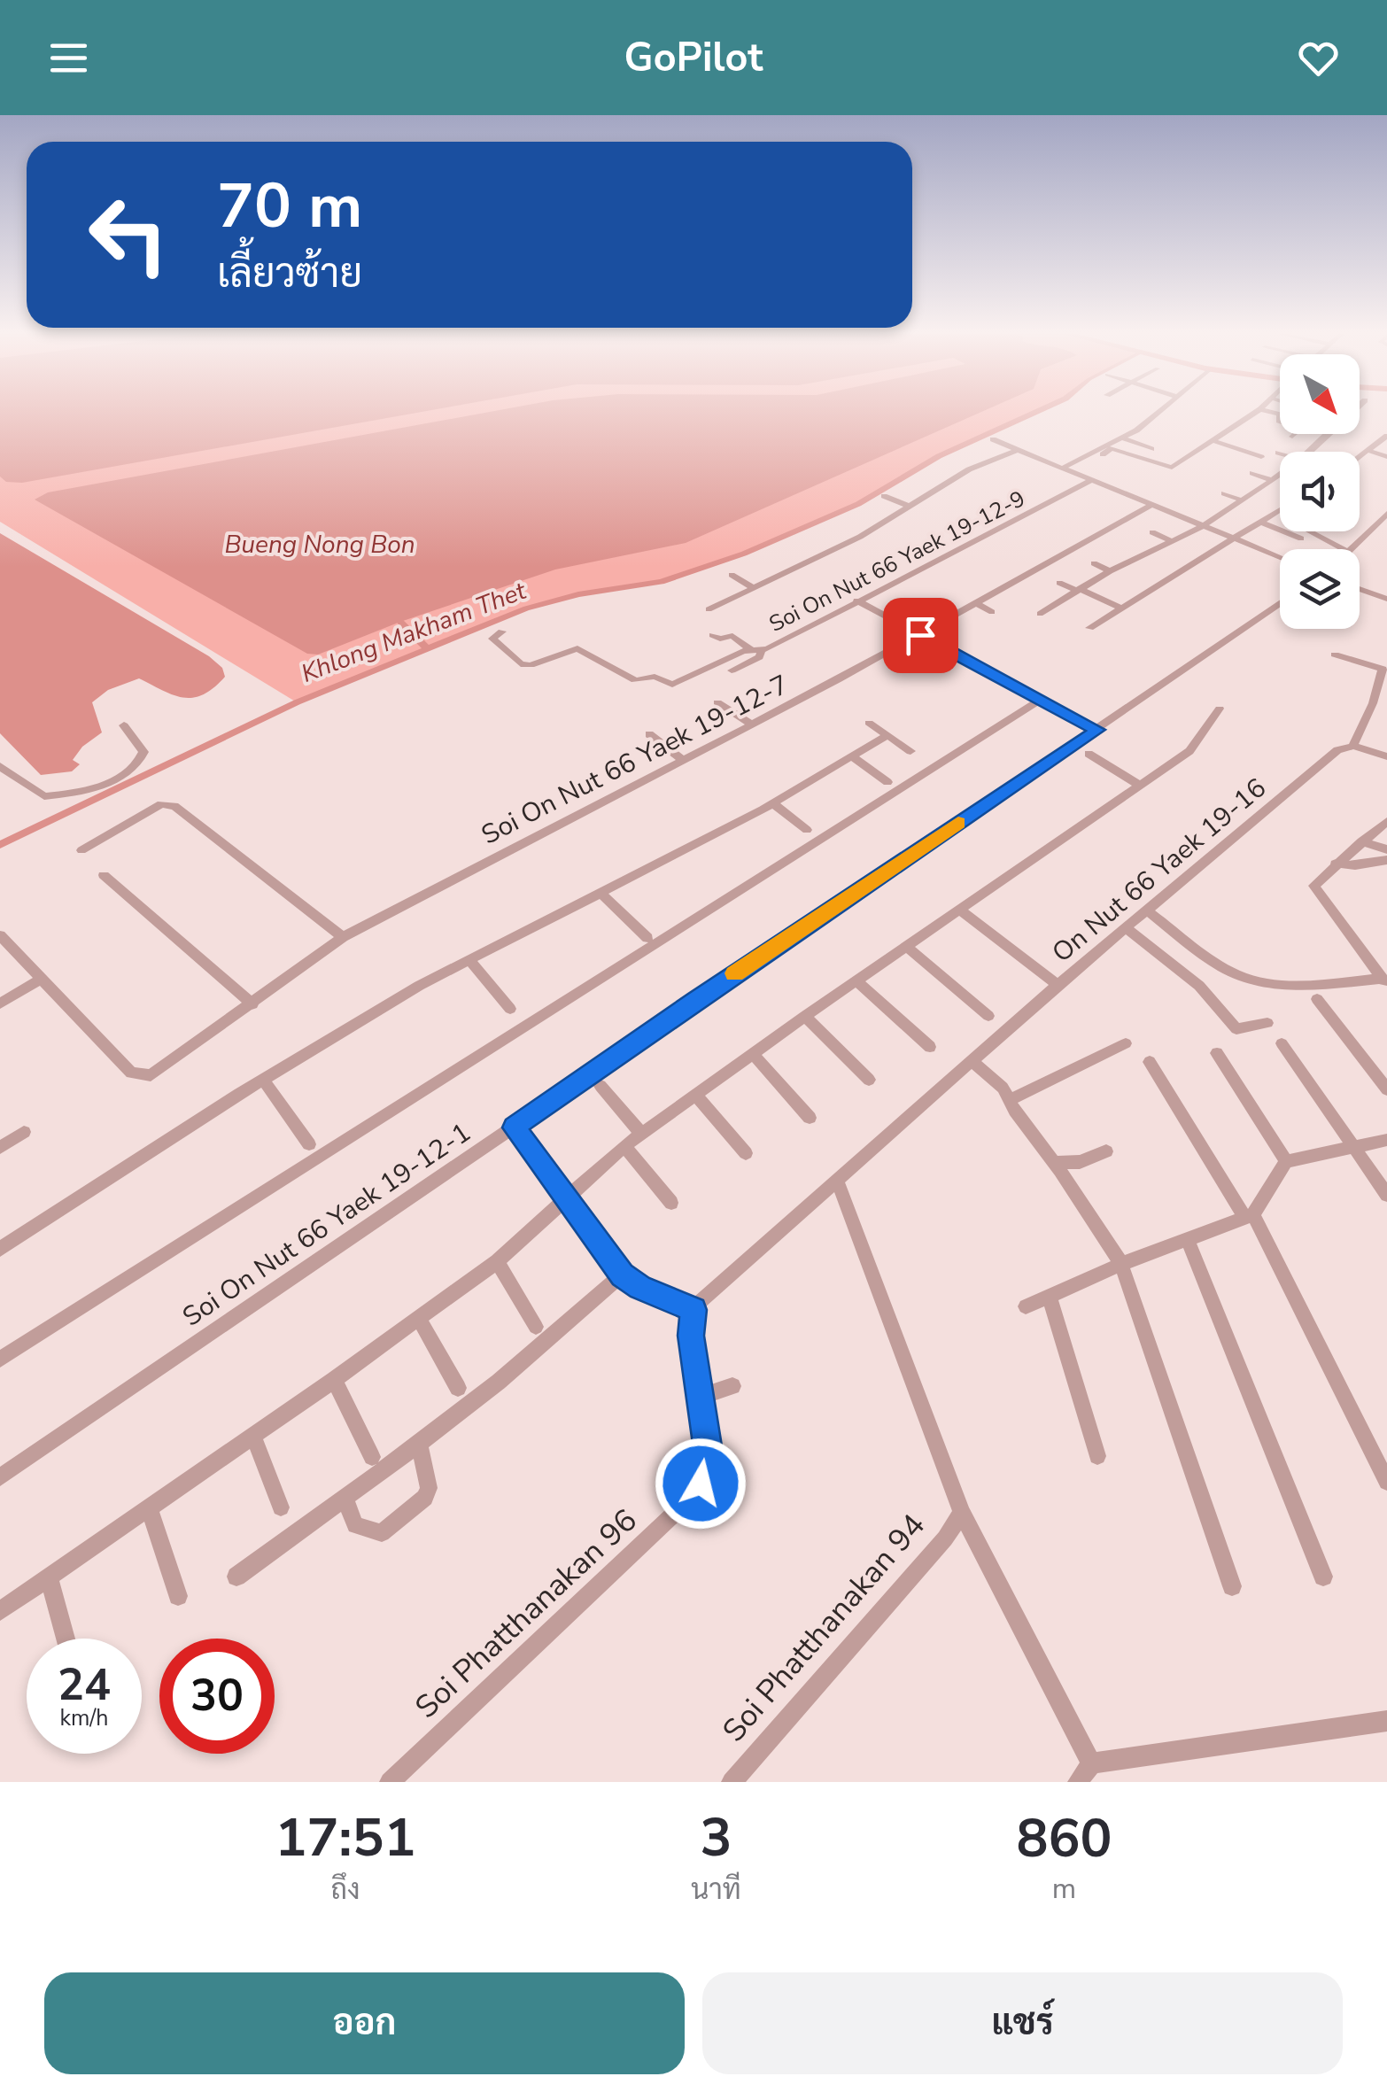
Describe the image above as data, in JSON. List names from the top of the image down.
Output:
{
  "streets": {
    "street": [
      "Soi On Nut 66 Yaek 19-12-9",
      "Soi On Nut 66 Yaek 19-12-7",
      "On Nut 66 Yaek 19-16",
      "Soi On Nut 66 Yaek 19-12-1",
      "Soi Phatthanakan 96",
      "Soi Phatthanakan 94"
    ]
  },
  "water": ["Bueng Nong Bon", "Khlong Makham Thet"],
  "north": "bottom right",
  "page": {
    "header": "GoPilot",
    "turn": ["70 m", "เลี้ยวซ้าย"],
    "speed": "24 km/h",
    "limit": "30",
    "eta": [
      "17:51",
      "ถึง",
      "3",
      "นาที",
      "860",
      "m"
    ],
    "buttons": ["ออก", "แชร์"]
  }
}
